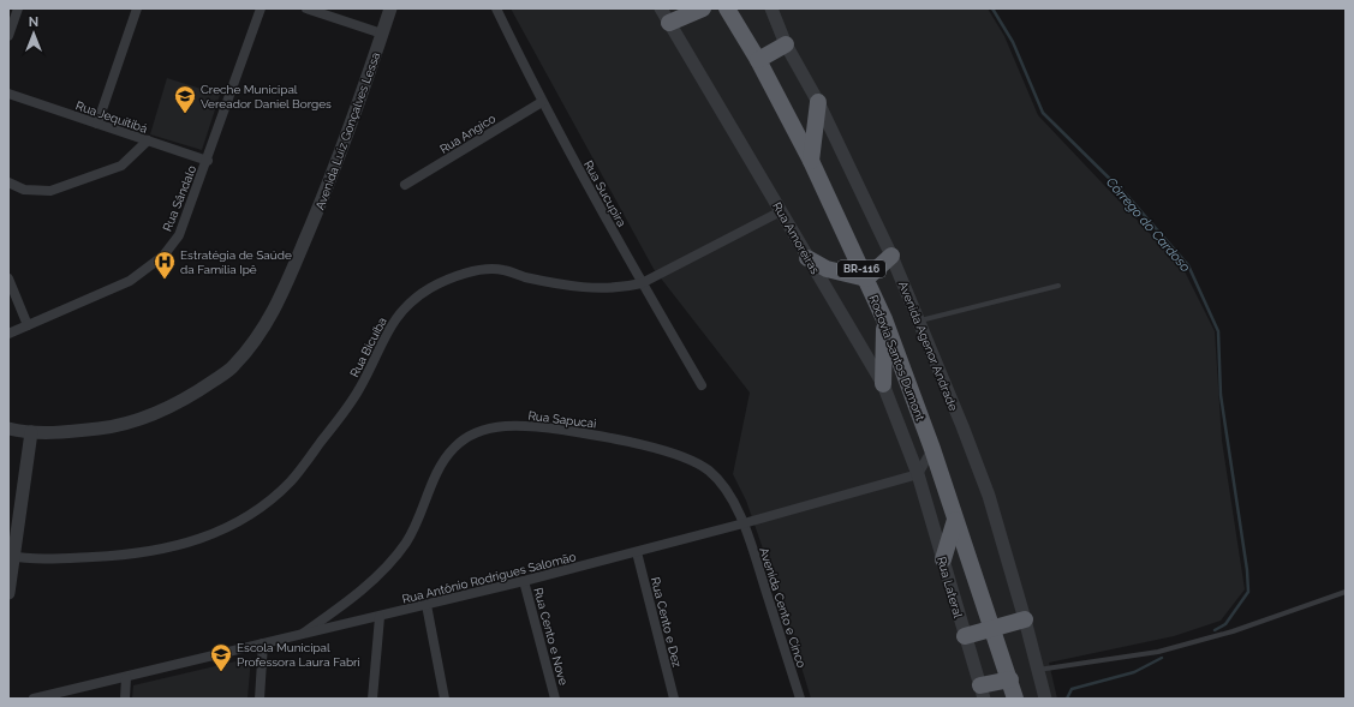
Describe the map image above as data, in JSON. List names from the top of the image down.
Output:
{
  "streets": {
    "highway": ["BR-116", "Rodovia Santos Dumont"],
    "street": [
      "Rua Jequitibá",
      "Avenida Luiz Gonçalves Lessa",
      "Rua Angico",
      "Rua Sucupira",
      "Rua Sândalo",
      "Rua Amoreiras",
      "Avenida Agenor Andrade",
      "Rua Bicuíba",
      "Rua Sapucai",
      "Rua Antônio Rodrigues Salomão",
      "Rua Lateral",
      "Avenida Cento e Cinco",
      "Rua Cento e Dez",
      "Rua Cento e Nove"
    ]
  },
  "crossings": [
    ["Rua Jequitibá", "Rua Sândalo"],
    ["Rua Angico", "Rua Sucupira"],
    ["Rua Sucupira", "Rua Bicuíba"],
    ["Rua Amoreiras", "Rua Bicuíba"],
    ["Rua Amoreiras", "Rua Antônio Rodrigues Salomão"],
    ["Rua Amoreiras", "Rua Lateral"],
    ["Rua Sapucai", "Rua Antônio Rodrigues Salomão"],
    ["Rua Sapucai", "Avenida Cento e Cinco"],
    ["Rua Antônio Rodrigues Salomão", "Rua Lateral"],
    ["Rua Antônio Rodrigues Salomão", "Avenida Cento e Cinco"],
    ["Rua Antônio Rodrigues Salomão", "Rua Cento e Dez"],
    ["Rua Antônio Rodrigues Salomão", "Rua Cento e Nove"]
  ],
  "water": ["Córrego do Cardoso"],
  "places": {
    "school or university": ["Creche Municipal Vereador Daniel Borges", "Escola Municipal Professora Laura Fabri"],
    "hospital": ["Estratégia de Saúde da Família Ipê"]
  },
  "north": "top"
}
